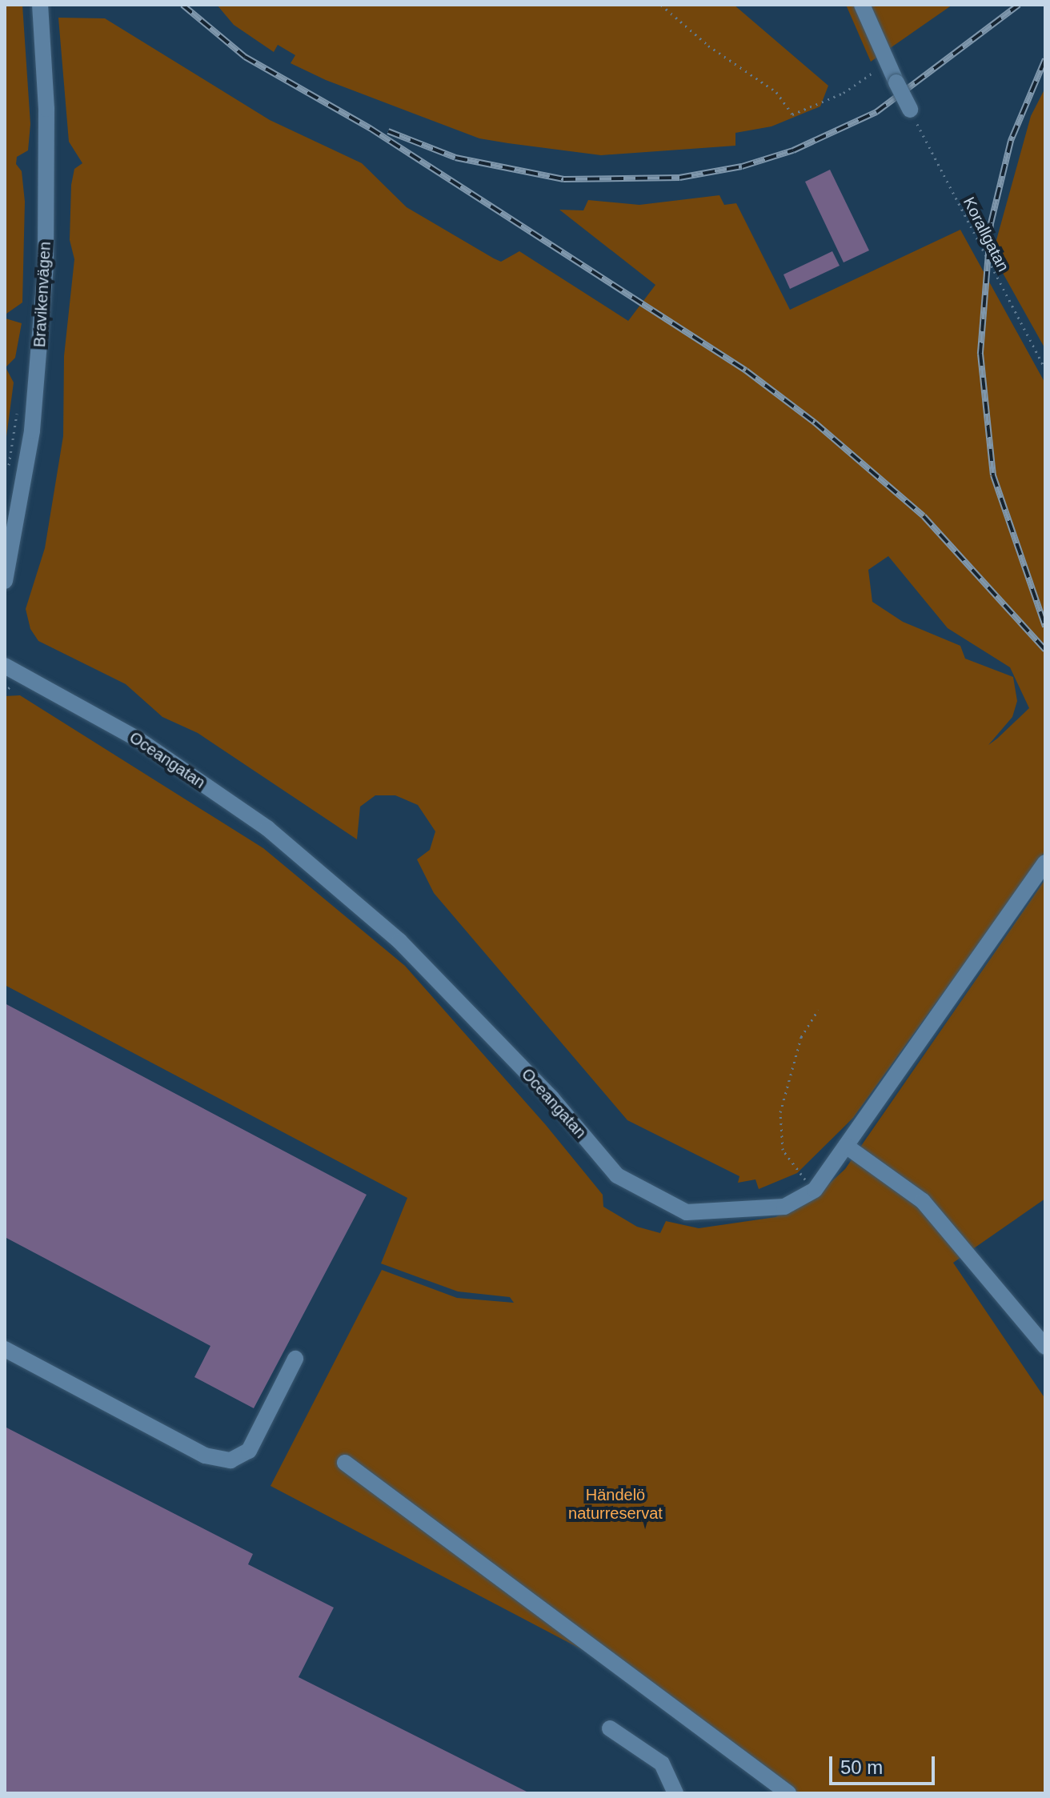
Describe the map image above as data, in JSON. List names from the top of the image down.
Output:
{
  "streets": {
    "street": ["Bravikenvägen", "Oceangatan"],
    "path": ["Korallgatan"]
  },
  "parks": ["Händelö naturreservat"],
  "scale_bar": "50 m"
}
